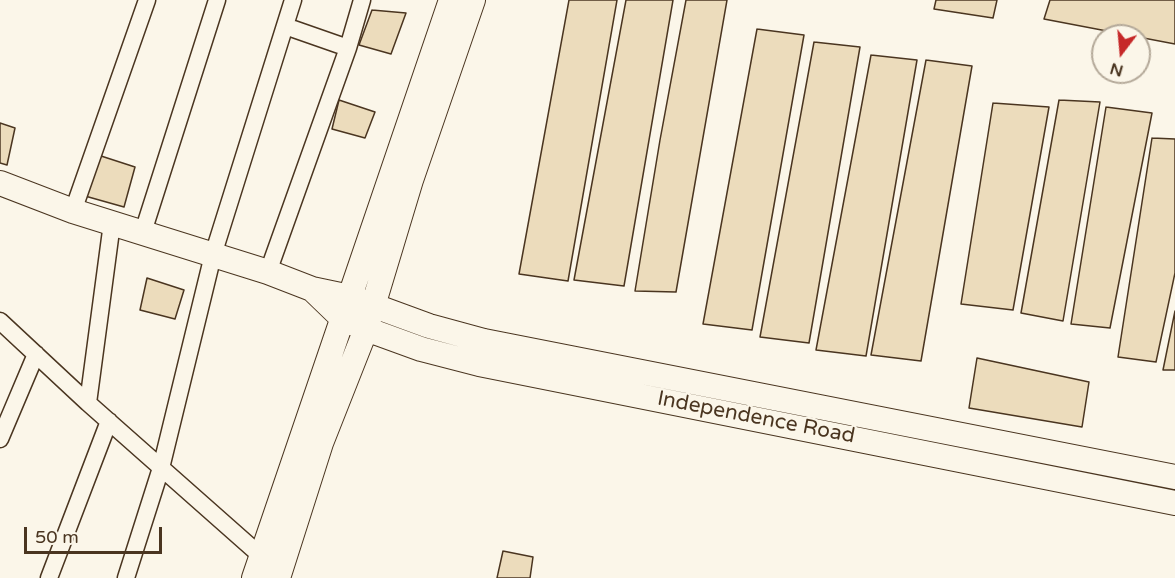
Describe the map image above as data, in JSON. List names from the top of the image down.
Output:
{
  "streets": {
    "main road": ["Independence Road"]
  },
  "scale_bar": "50 m",
  "north": "bottom"
}
